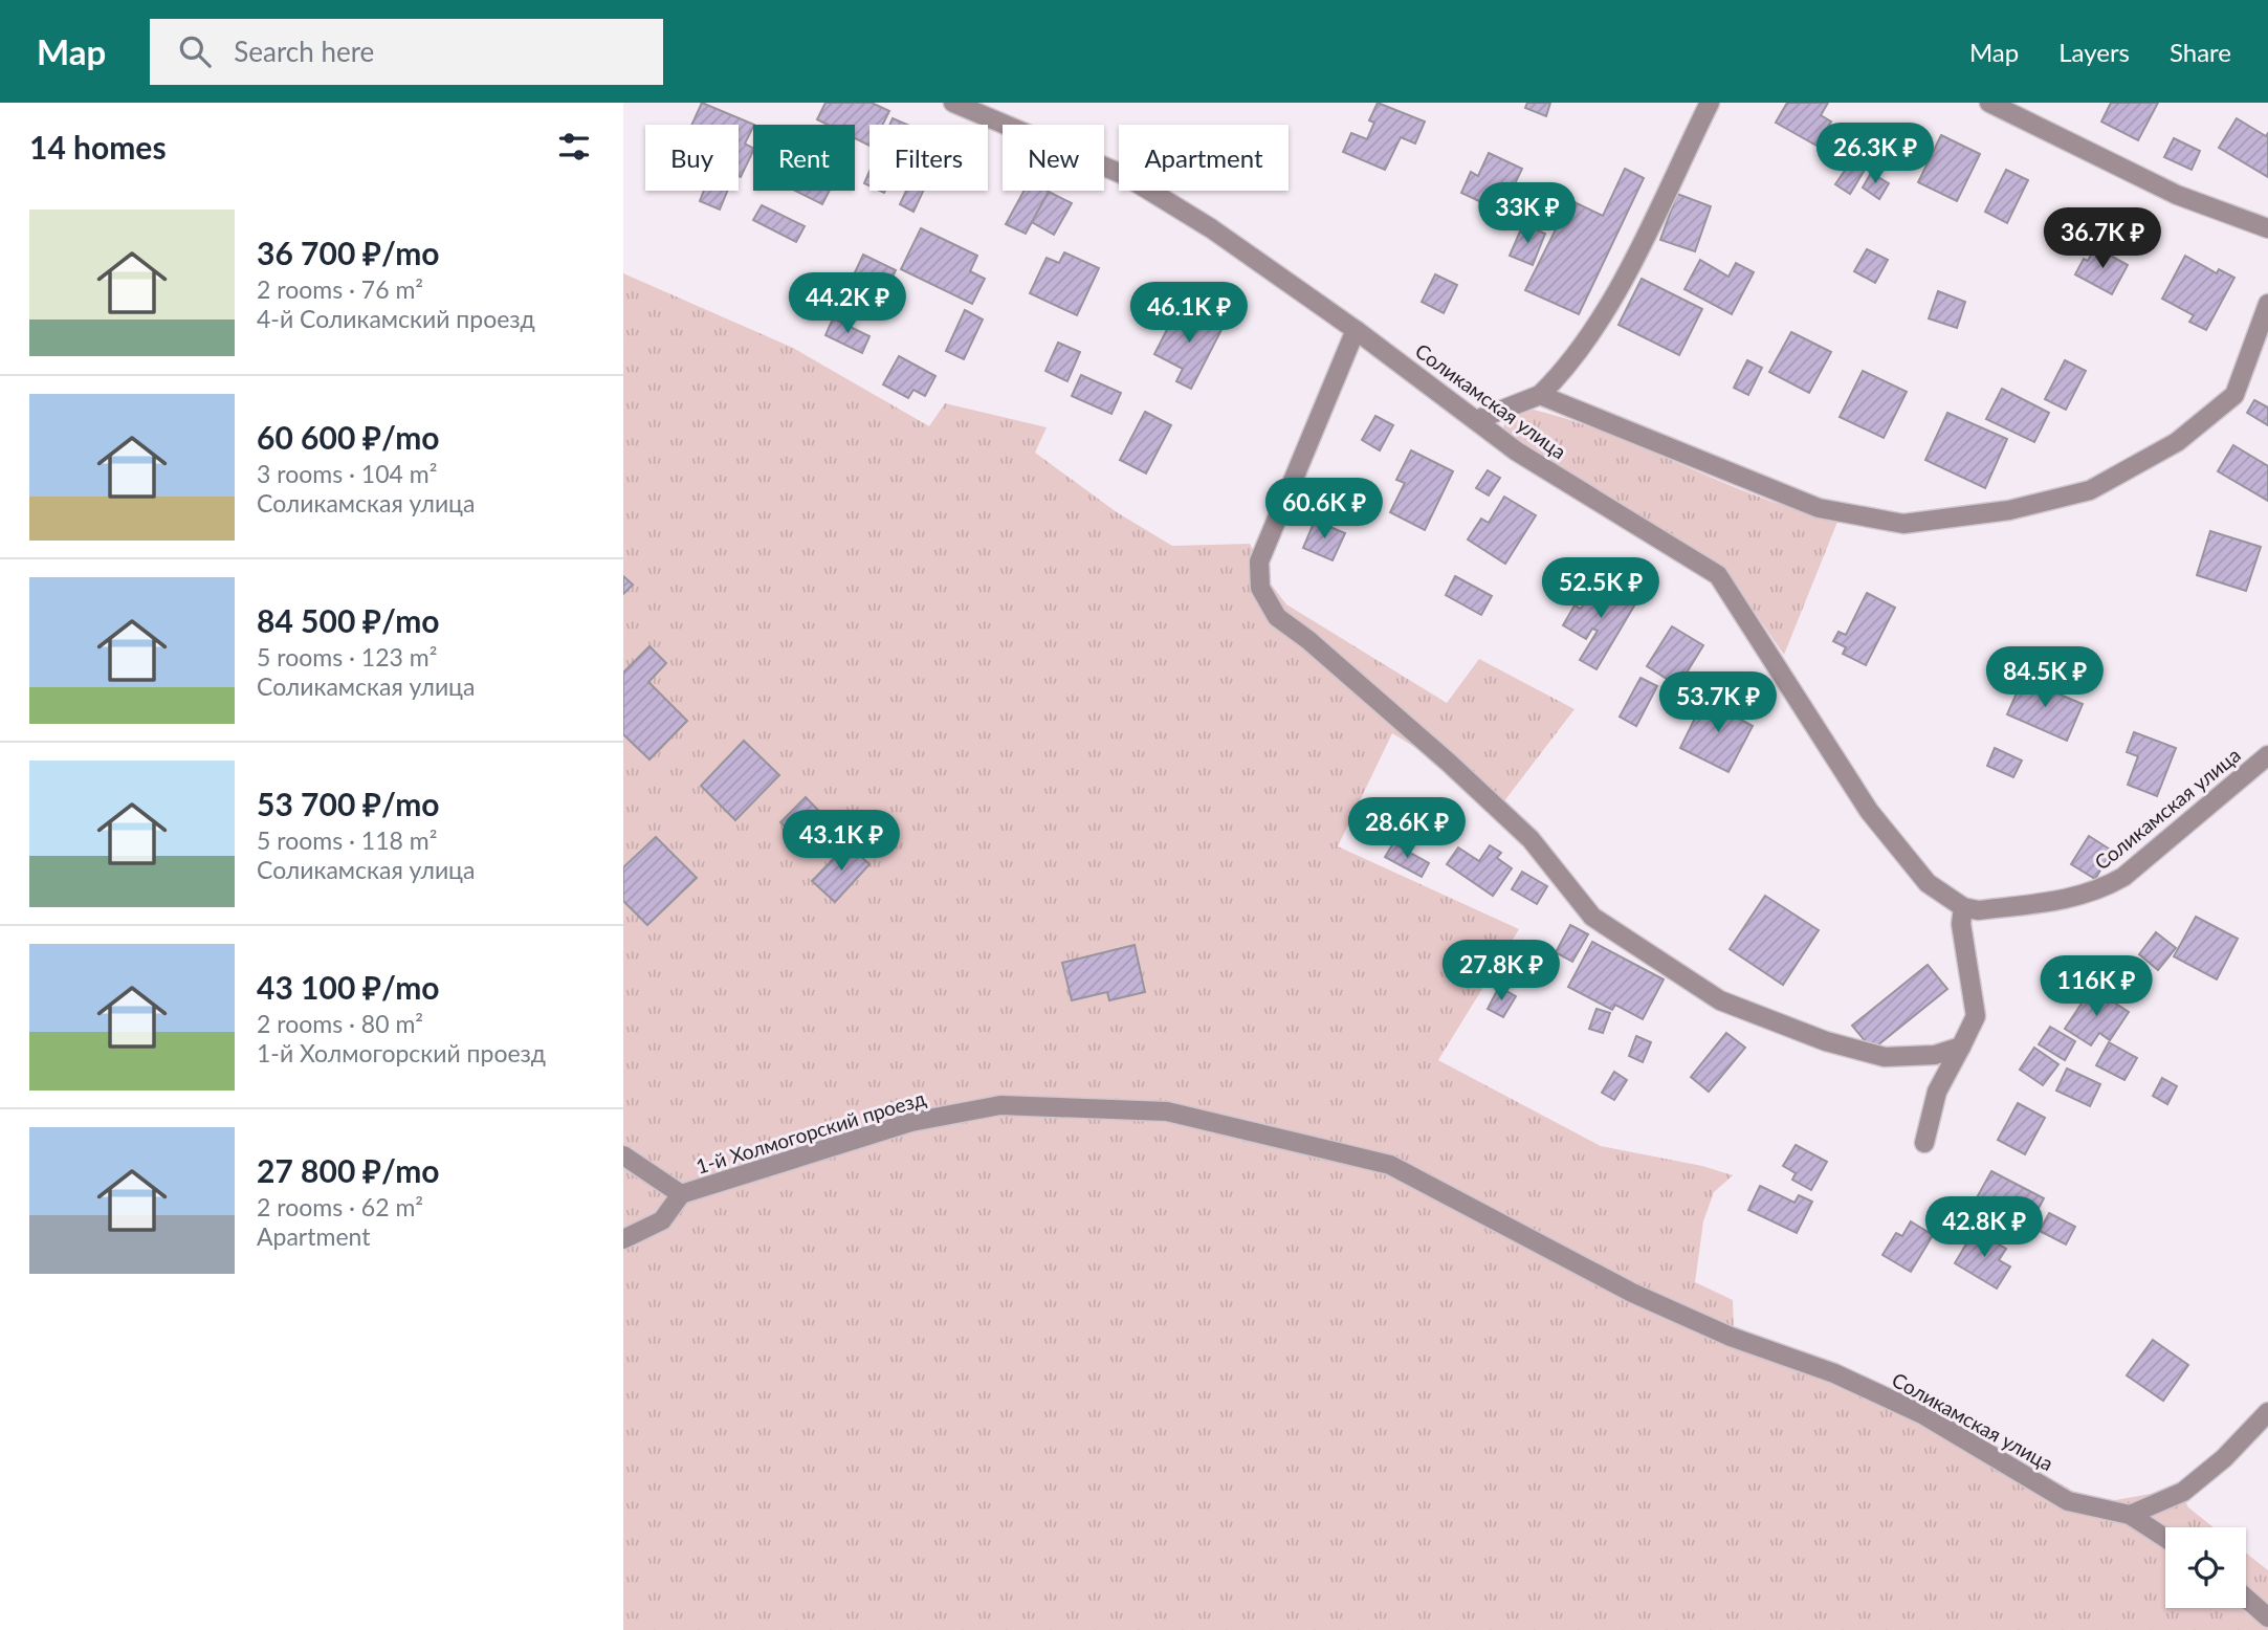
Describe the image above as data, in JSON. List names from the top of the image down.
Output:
{
  "streets": {
    "street": ["Соликамская улица", "1-й Холмогорский проезд"]
  },
  "crossings": [
    ["Соликамская улица", "1-й Холмогорский проезд"]
  ],
  "page": {
    "header": "Map",
    "search": "Search here",
    "nav": ["Map", "Layers", "Share"],
    "heading": "14 homes",
    "price": [
      "26.3K ₽",
      "33K ₽",
      "36.7K ₽",
      "44.2K ₽",
      "46.1K ₽",
      "60.6K ₽",
      "52.5K ₽",
      "84.5K ₽",
      "53.7K ₽",
      "28.6K ₽",
      "43.1K ₽",
      "27.8K ₽",
      "116K ₽",
      "42.8K ₽"
    ],
    "chip": [
      "Buy",
      "Rent",
      "Filters",
      "New",
      "Apartment"
    ],
    "list": [
      {
        "name": "36 700 ₽/mo",
        "note": "2 rooms · 76 m² · 4-й Соликамский проезд"
      },
      {
        "name": "60 600 ₽/mo",
        "note": "3 rooms · 104 m² · Соликамская улица"
      },
      {
        "name": "84 500 ₽/mo",
        "note": "5 rooms · 123 m² · Соликамская улица"
      },
      {
        "name": "53 700 ₽/mo",
        "note": "5 rooms · 118 m² · Соликамская улица"
      },
      {
        "name": "43 100 ₽/mo",
        "note": "2 rooms · 80 m² · 1-й Холмогорский проезд"
      },
      {
        "name": "27 800 ₽/mo",
        "note": "2 rooms · 62 m² · Apartment"
      }
    ]
  }
}
